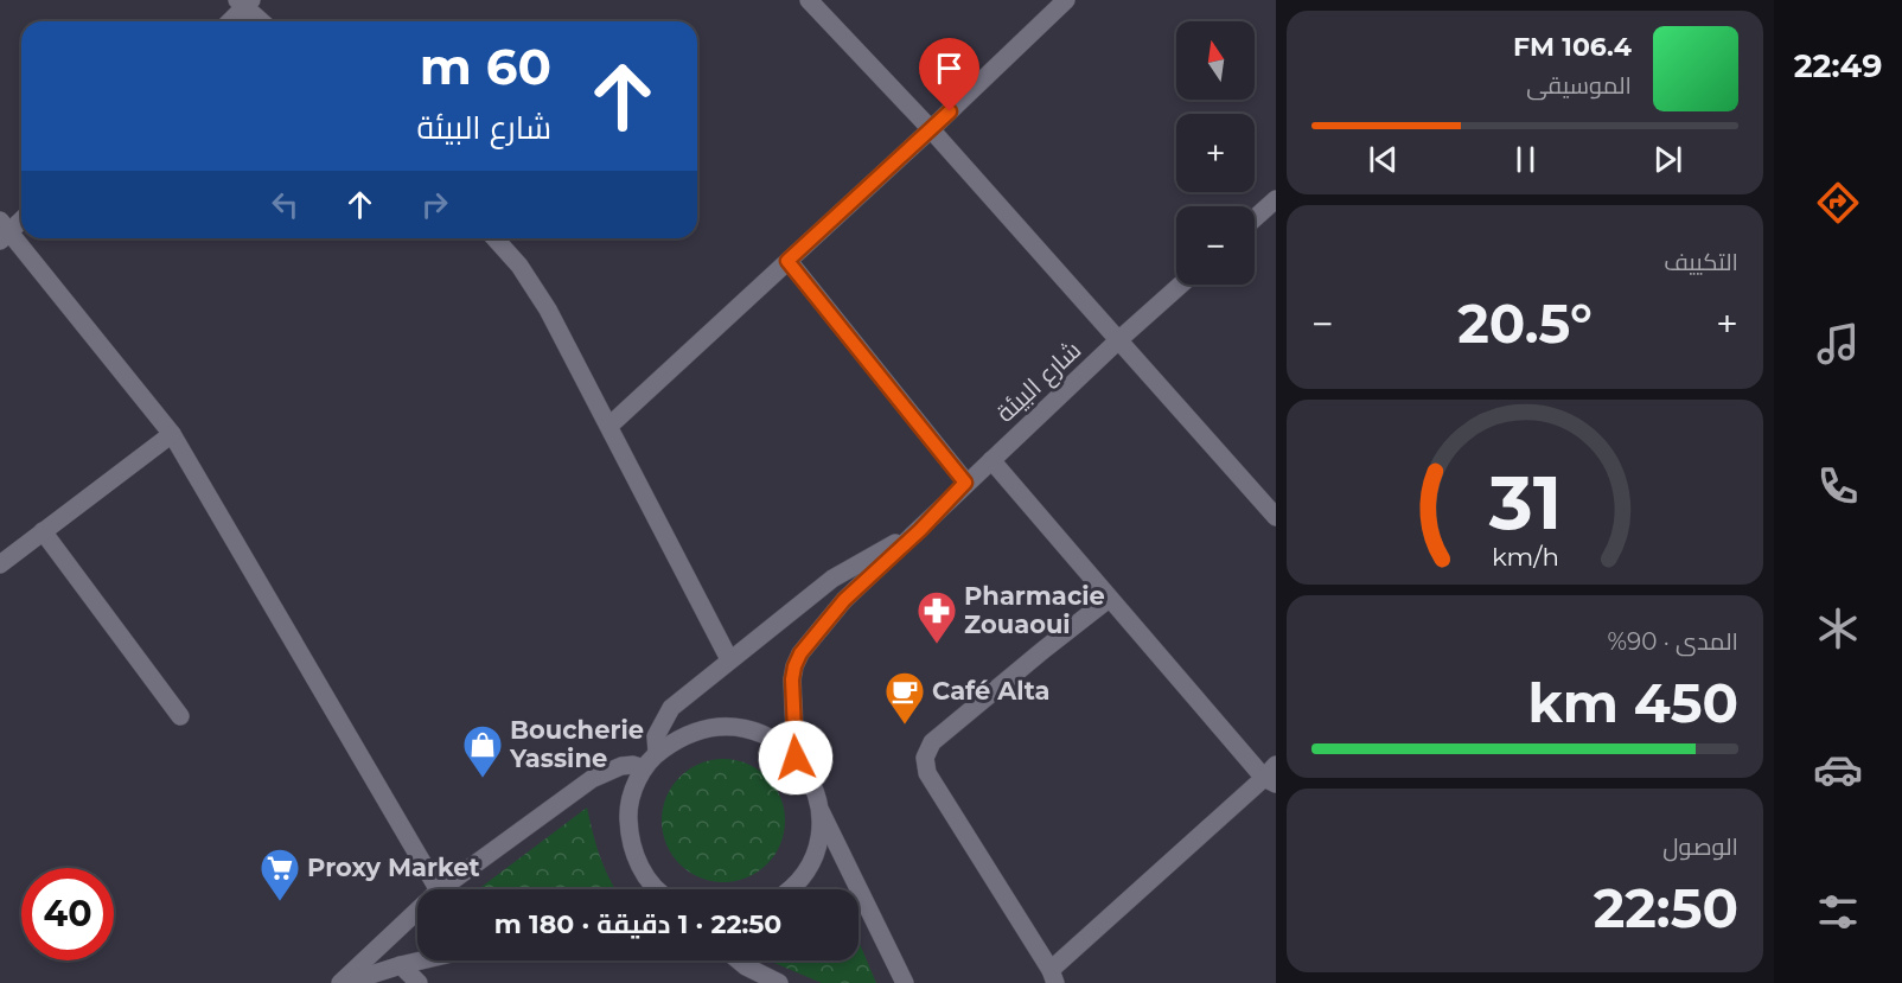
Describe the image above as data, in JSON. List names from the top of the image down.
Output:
{
  "streets": {
    "street": ["شارع البيئة"]
  },
  "places": {
    "pharmacy": ["Pharmacie Zouaoui"],
    "cafe": ["Café Alta"],
    "shop": ["Boucherie Yassine"],
    "supermarket": ["Proxy Market"]
  },
  "north": "top",
  "page": {
    "tabs": "22:49",
    "map_buttons": ["+", "−"],
    "turn": ["60 m", "شارع البيئة"],
    "song": ["106.4 FM", "الموسيقى"],
    "tile": [
      "التكييف",
      ["المدى · 90%", "450 km"],
      ["الوصول", "22:50"]
    ],
    "heat": ["−", "20.5°", "+"],
    "limit": "40",
    "trip": "22:50 · 1 دقيقة · 180 m",
    "gauge": ["31", "km/h"]
  }
}
